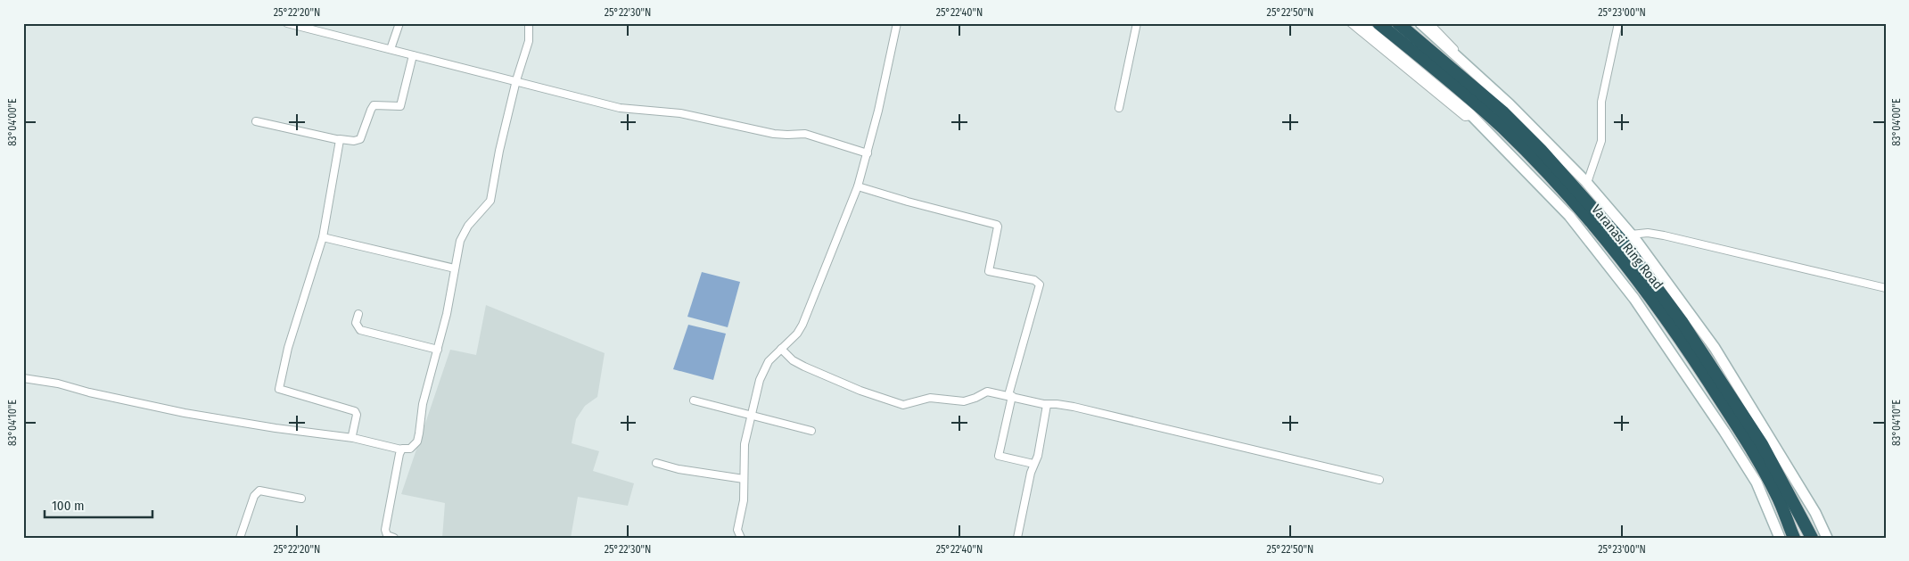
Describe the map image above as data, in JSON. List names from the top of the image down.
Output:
{
  "streets": {
    "highway": ["Varanasi Ring Road"]
  },
  "scale_bar": "100 m",
  "coordinates": [
    "25°22'20\"N",
    "25°22'30\"N",
    "25°22'40\"N",
    "25°22'50\"N",
    "25°23'00\"N",
    "83°04'00\"E",
    "83°04'10\"E"
  ]
}
